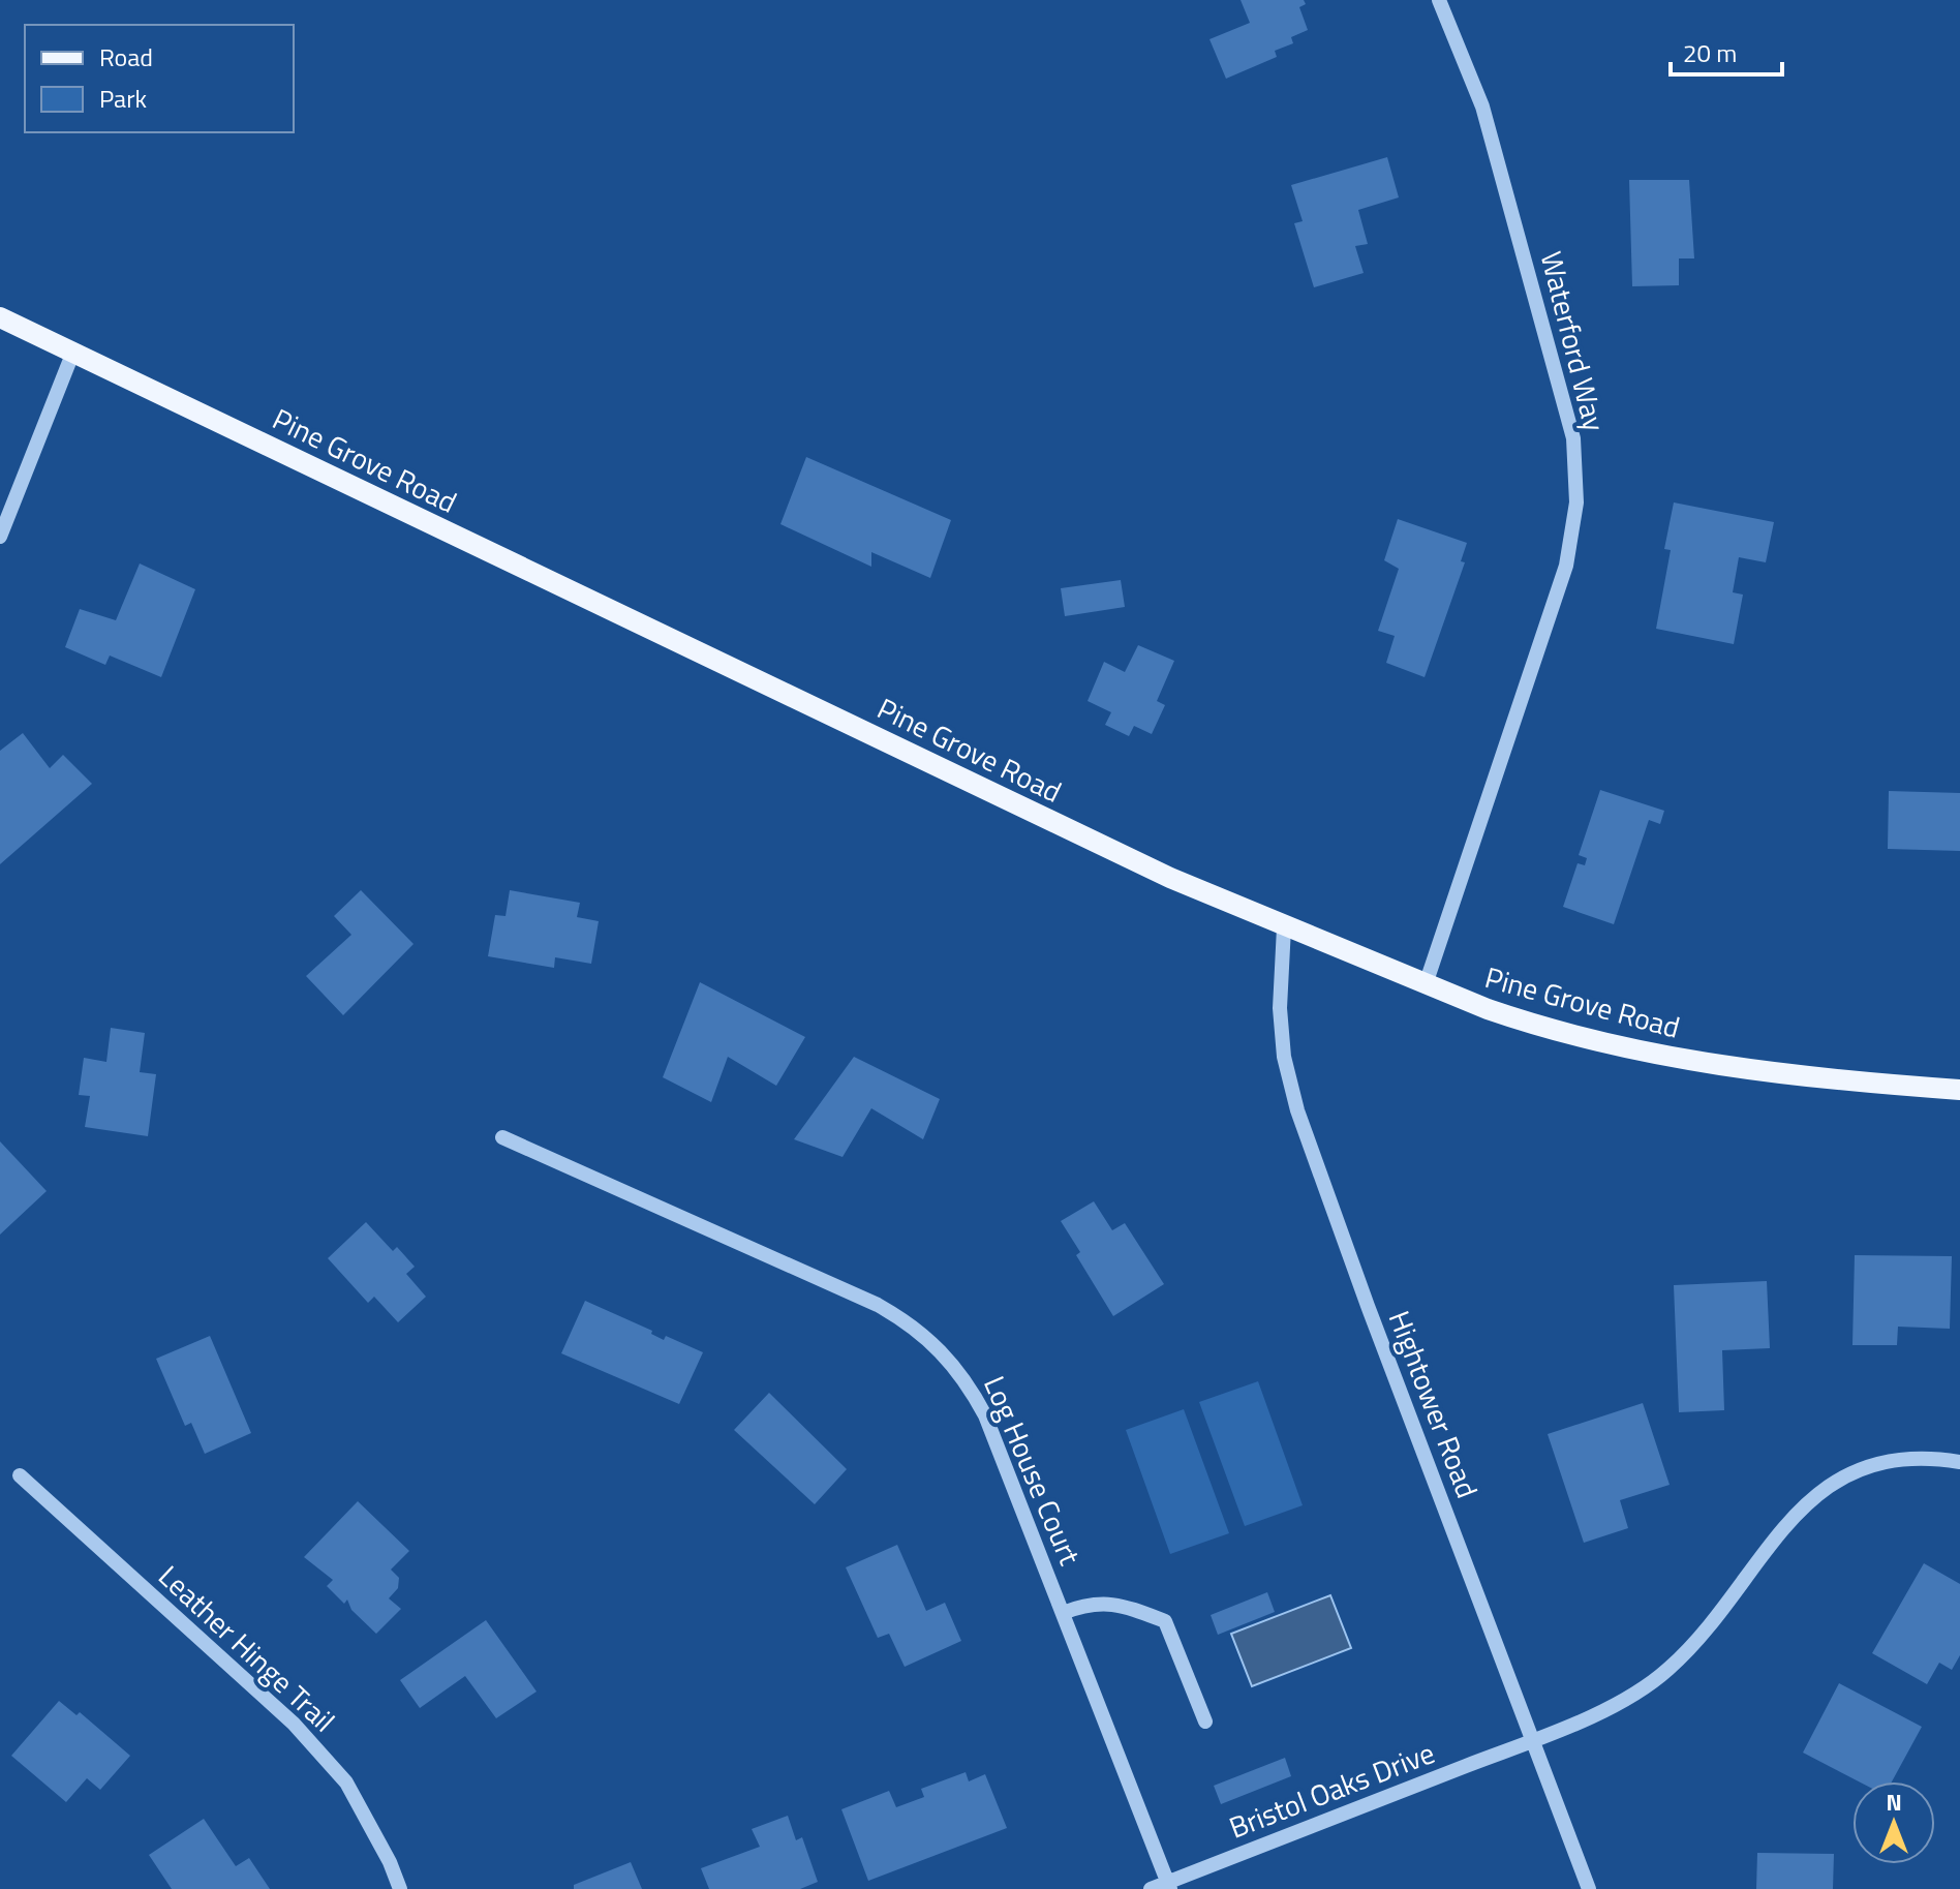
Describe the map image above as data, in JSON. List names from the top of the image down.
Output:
{
  "streets": {
    "main road": ["Pine Grove Road"],
    "street": [
      "Waterford Way",
      "Hightower Road",
      "Log House Court",
      "Leather Hinge Trail",
      "Bristol Oaks Drive"
    ]
  },
  "crossings": [
    ["Waterford Way", "Pine Grove Road"],
    ["Pine Grove Road", "Hightower Road"],
    ["Hightower Road", "Bristol Oaks Drive"],
    ["Log House Court", "Bristol Oaks Drive"]
  ],
  "legend": ["Road", "Park"],
  "scale_bar": "20 m",
  "north": "top"
}
